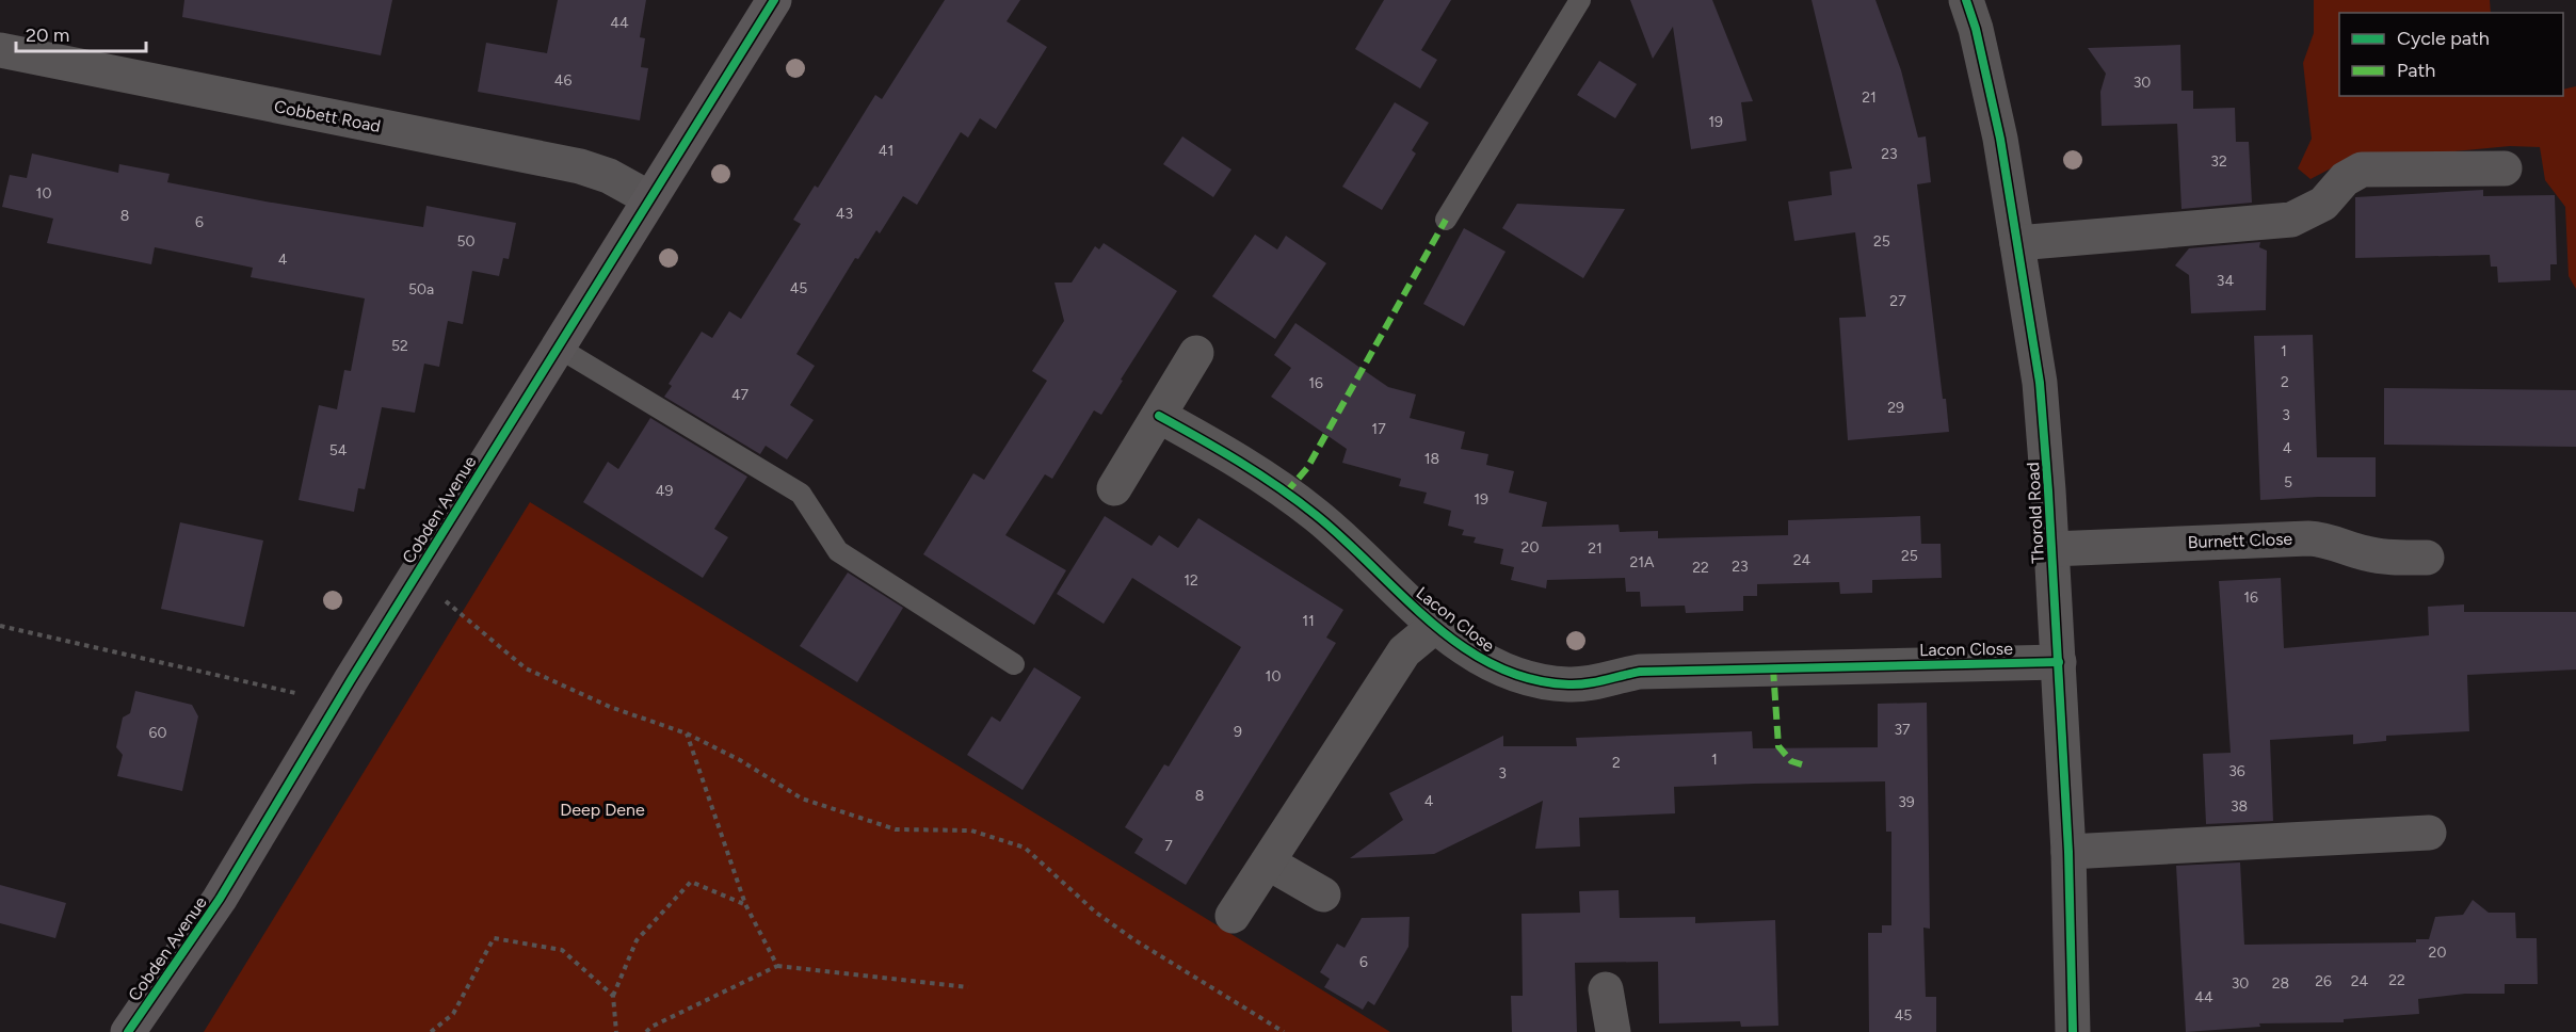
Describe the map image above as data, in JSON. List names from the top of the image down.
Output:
{
  "streets": {
    "street": [
      "Cobbett Road",
      "Cobden Avenue",
      "Thorold Road",
      "Burnett Close",
      "Lacon Close"
    ]
  },
  "crossings": [
    ["Cobbett Road", "Cobden Avenue"],
    ["Thorold Road", "Burnett Close"],
    ["Thorold Road", "Lacon Close"]
  ],
  "parks": ["Deep Dene"],
  "house_numbers": [
    "44",
    "46",
    "30",
    "21",
    "19",
    "41",
    "23",
    "32",
    "10",
    "43",
    "8",
    "6",
    "50",
    "25",
    "4",
    "34",
    "45",
    "50a",
    "27",
    "52",
    "1",
    "2",
    "16",
    "47",
    "29",
    "3",
    "17",
    "4",
    "54",
    "18",
    "5",
    "49",
    "19",
    "20",
    "21",
    "25",
    "24",
    "21A",
    "23",
    "22",
    "12",
    "16",
    "11",
    "10",
    "37",
    "9",
    "60",
    "1",
    "2",
    "36",
    "3",
    "8",
    "4",
    "39",
    "38",
    "7",
    "20",
    "6",
    "22",
    "26",
    "24",
    "30",
    "28",
    "44",
    "45"
  ],
  "legend": ["Cycle path", "Path"],
  "scale_bar": "20 m"
}
